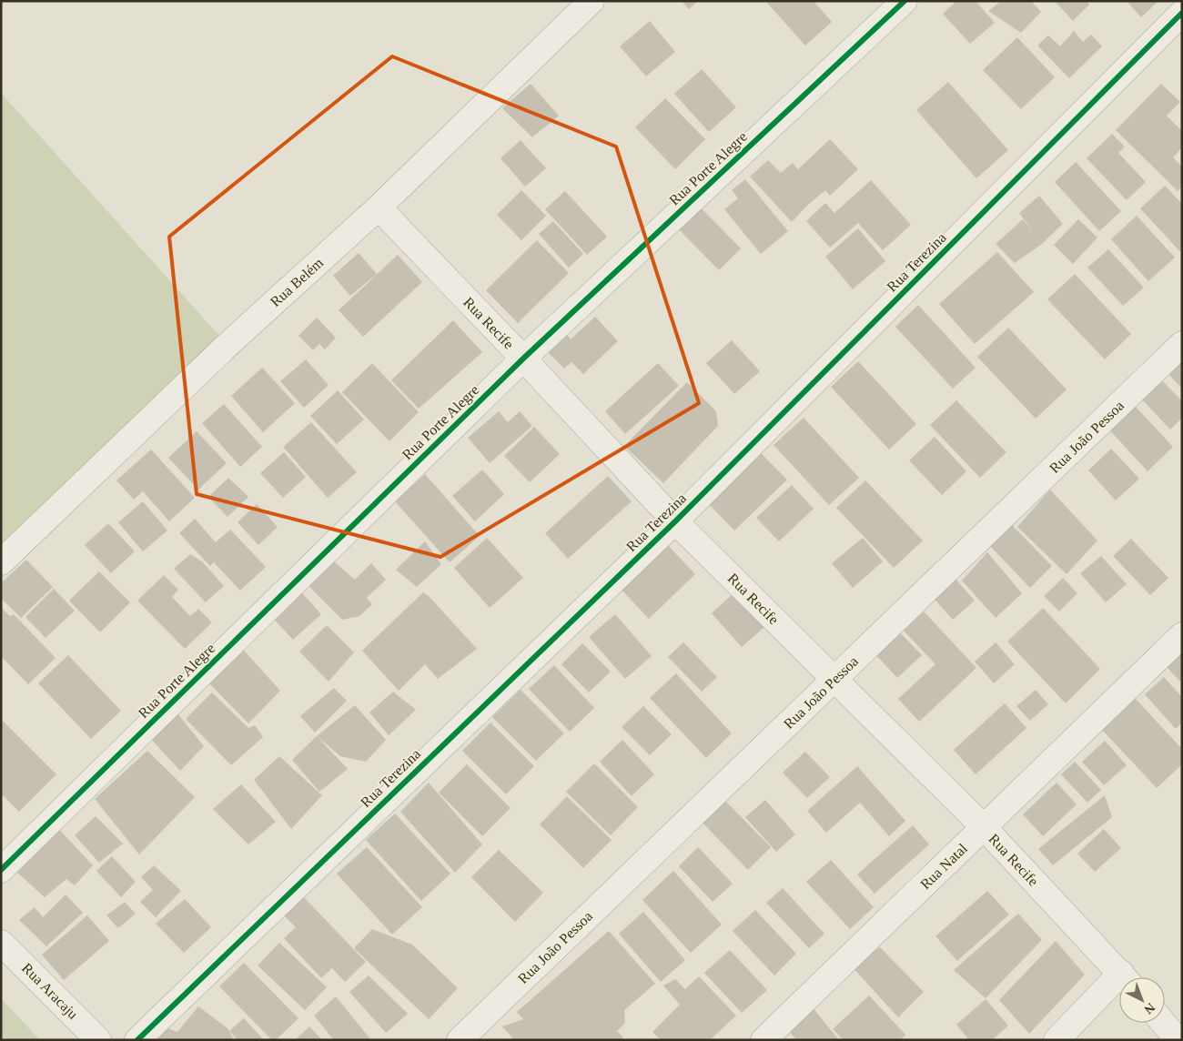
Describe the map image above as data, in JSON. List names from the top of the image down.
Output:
{
  "streets": {
    "street": [
      "Rua Porte Alegre",
      "Rua Terezina",
      "Rua Belém",
      "Rua Recife",
      "Rua João Pessoa",
      "Rua Natal",
      "Rua Aracaju"
    ]
  },
  "crossings": [
    ["Rua Porte Alegre", "Rua Recife"],
    ["Rua Terezina", "Rua Recife"],
    ["Rua Belém", "Rua Recife"],
    ["Rua Recife", "Rua João Pessoa"],
    ["Rua Recife", "Rua Natal"]
  ],
  "north": "bottom right"
}
